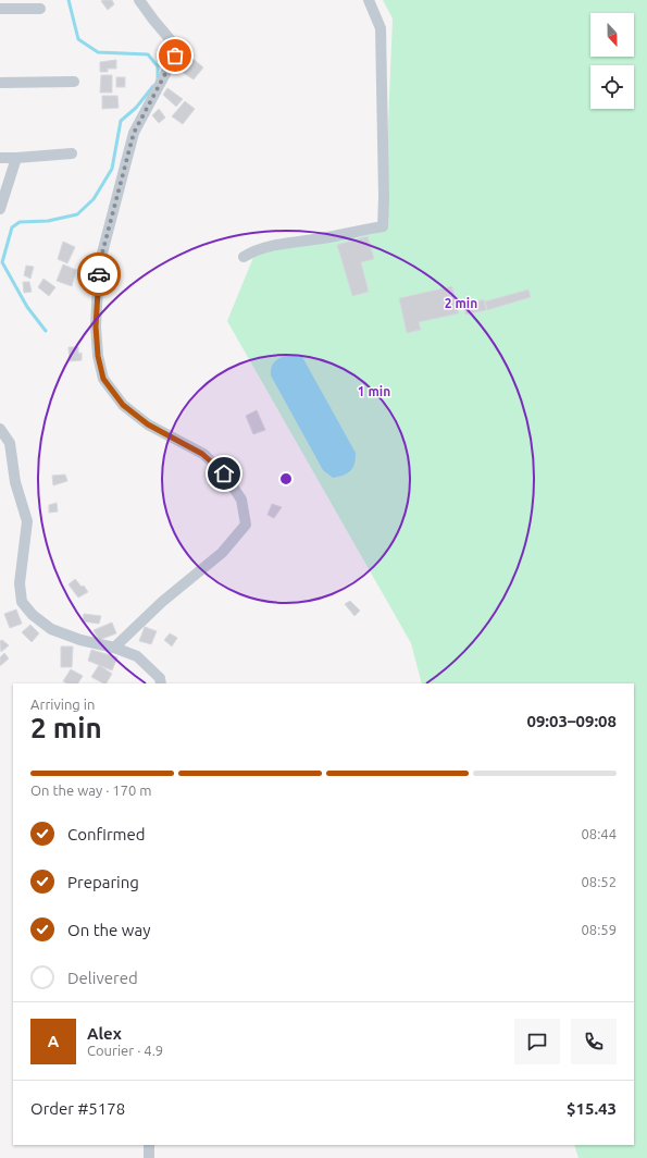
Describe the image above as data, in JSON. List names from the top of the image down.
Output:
{
  "north": "bottom",
  "page": {
    "heading": ["2 min", "Arriving in", "09:03–09:08"],
    "panel": [
      "Alex",
      "Courier · 4.9",
      "Order #5178",
      "$15.43"
    ],
    "bar": "On the way · 170 m",
    "list": [
      ["Confirmed", "08:44"],
      ["Preparing", "08:52"],
      ["On the way", "08:59"],
      "Delivered"
    ],
    "round": "A"
  },
  "rings": ["2 min", "1 min"]
}
